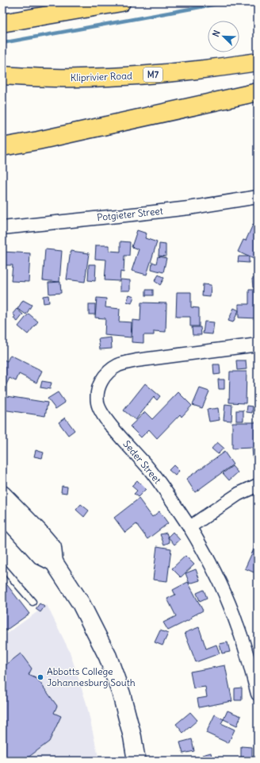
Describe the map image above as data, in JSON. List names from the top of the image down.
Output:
{
  "streets": {
    "main road": ["M7", "Kliprivier Road"],
    "street": ["Potgieter Street", "Seder Street"]
  },
  "places": ["Abbotts College Johannesburg South"],
  "north": "top left"
}
